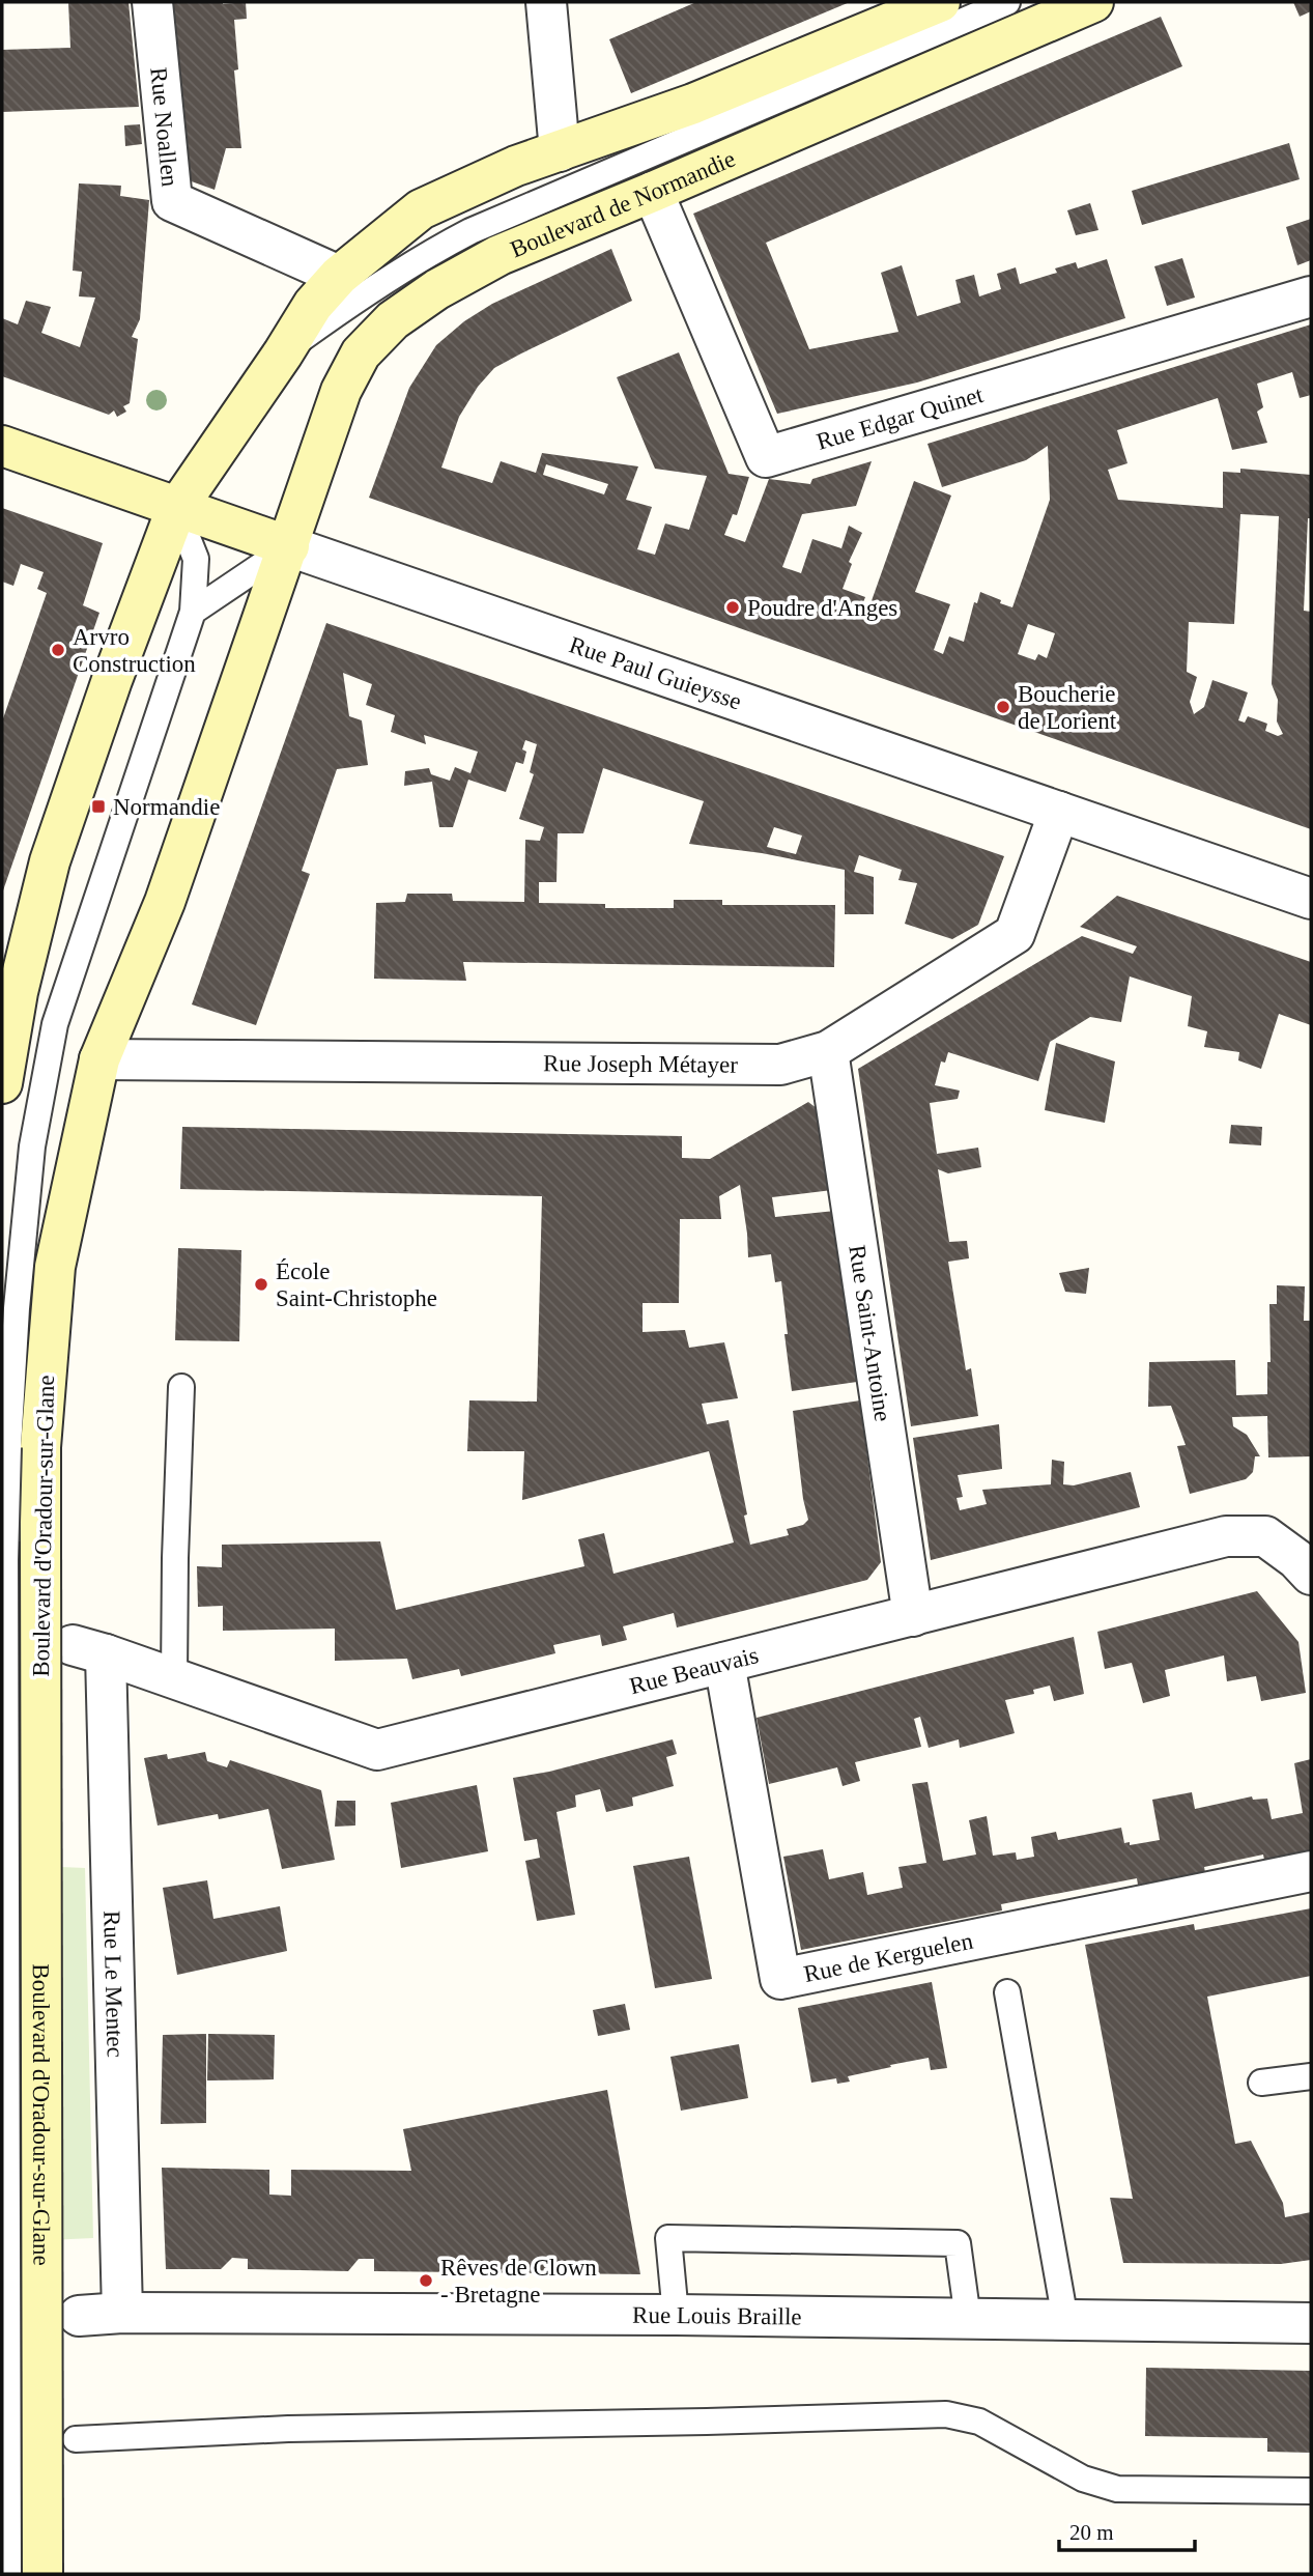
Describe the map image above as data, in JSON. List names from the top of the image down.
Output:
{
  "streets": {
    "main road": ["Boulevard de Normandie", "Rue Paul Guieysse", "Boulevard d'Oradour-sur-Glane"],
    "street": [
      "Rue Noallen",
      "Rue Edgar Quinet",
      "Rue Joseph Métayer",
      "Rue Saint-Antoine",
      "Rue Beauvais",
      "Rue de Kerguelen",
      "Rue Le Mentec",
      "Rue Louis Braille"
    ]
  },
  "crossings": [
    ["Boulevard de Normandie", "Rue Edgar Quinet"],
    ["Boulevard de Normandie", "Rue Paul Guieysse"],
    ["Boulevard de Normandie", "Boulevard d'Oradour-sur-Glane"],
    ["Rue Paul Guieysse", "Rue Joseph Métayer"],
    ["Rue Paul Guieysse", "Boulevard d'Oradour-sur-Glane"],
    ["Rue Joseph Métayer", "Rue Saint-Antoine"],
    ["Rue Joseph Métayer", "Boulevard d'Oradour-sur-Glane"],
    ["Rue Saint-Antoine", "Rue Beauvais"],
    ["Rue Beauvais", "Rue de Kerguelen"],
    ["Rue Beauvais", "Rue Le Mentec"],
    ["Rue Le Mentec", "Rue Louis Braille"]
  ],
  "places": {
    "other": [
      "Poudre d'Anges",
      "Arvro Construction",
      "Boucherie de Lorient",
      "École Saint-Christophe",
      "Rêves de Clown - Bretagne"
    ],
    "transit": ["Normandie"]
  },
  "scale_bar": "20 m"
}
